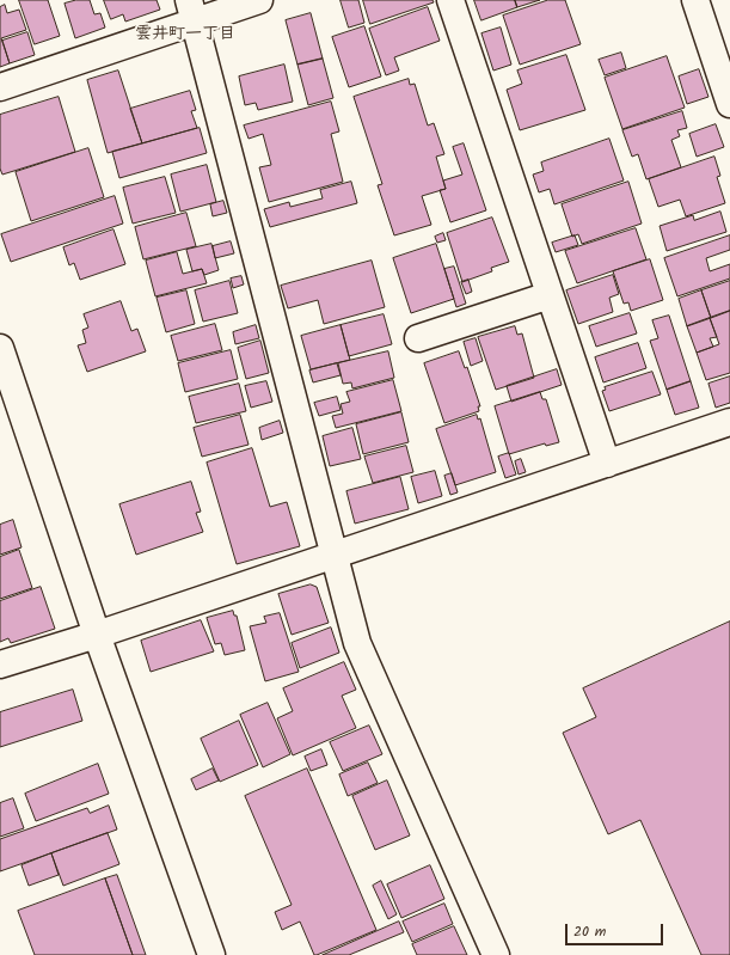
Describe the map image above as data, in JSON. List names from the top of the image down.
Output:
{
  "districts": ["雲井町一丁目"],
  "scale_bar": "20 m"
}
